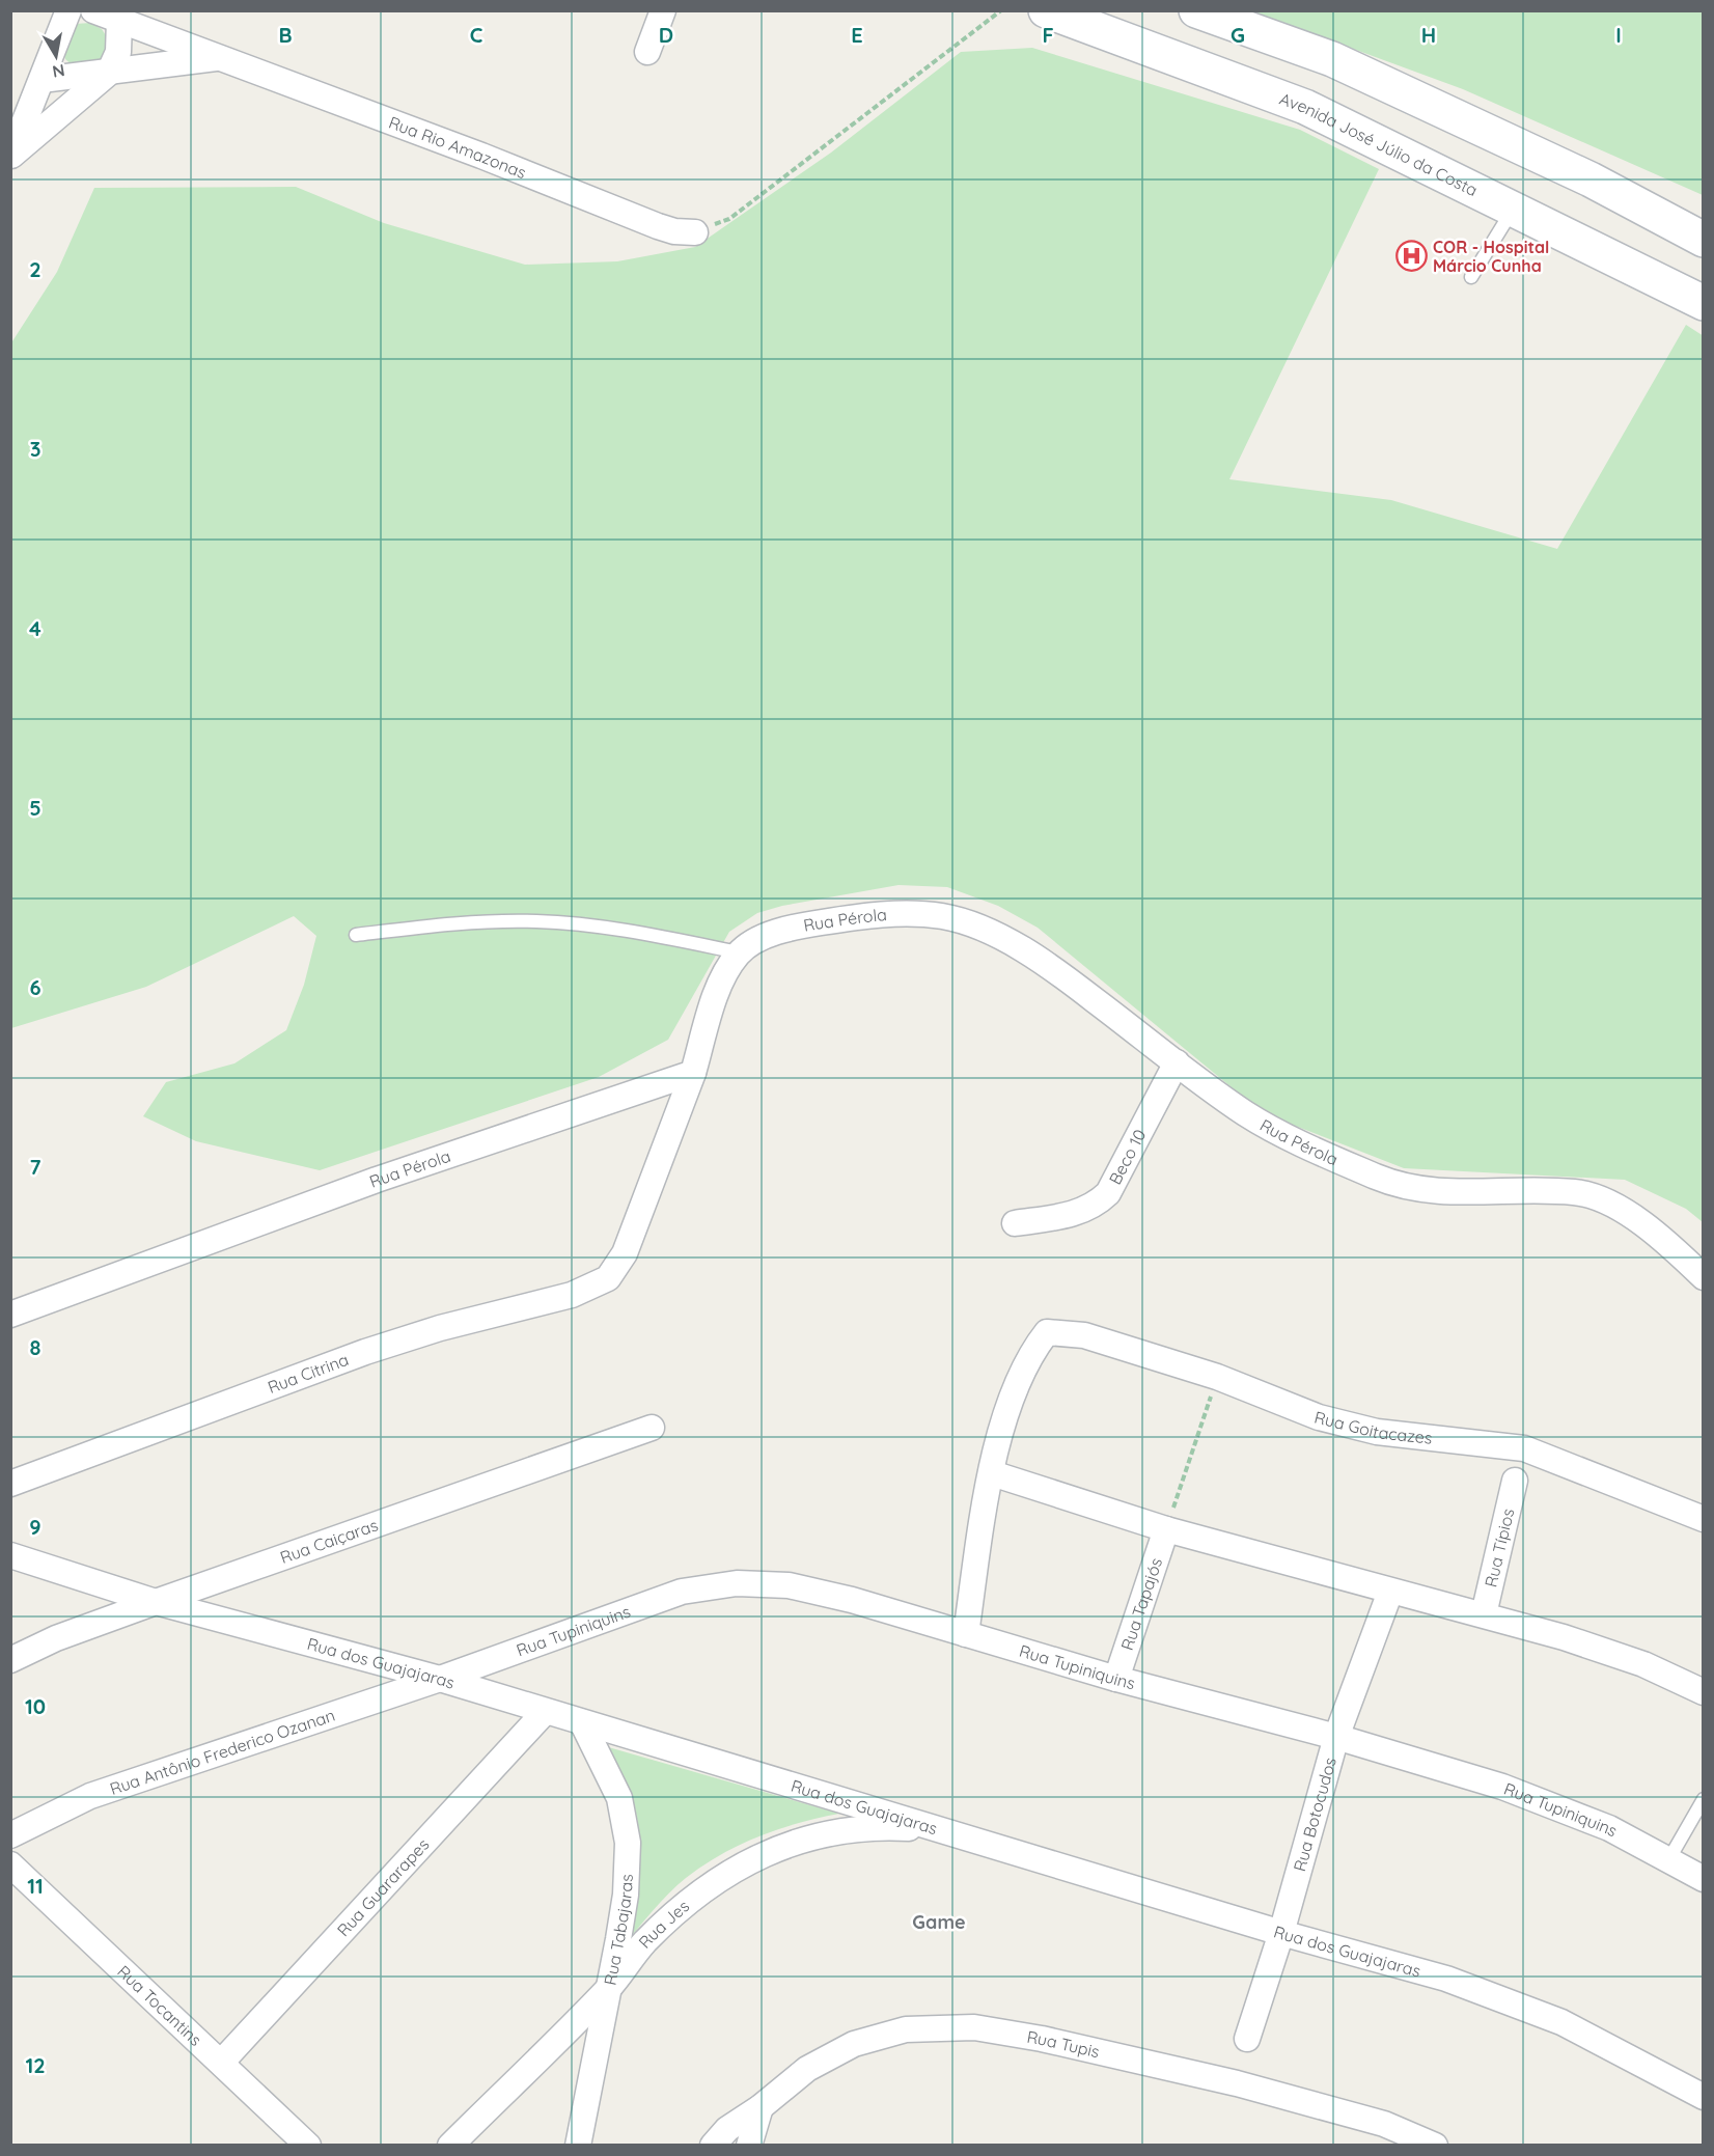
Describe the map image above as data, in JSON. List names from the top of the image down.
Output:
{
  "streets": {
    "main road": ["Avenida José Júlio da Costa"],
    "street": [
      "Rua Rio Amazonas",
      "Rua Pérola",
      "Beco 10",
      "Rua Citrina",
      "Rua Goitacazes",
      "Rua Caiçaras",
      "Rua Típios",
      "Rua Tapajós",
      "Rua Tupiniquins",
      "Rua dos Guajajaras",
      "Rua Antônio Frederico Ozanan",
      "Rua Botocudos",
      "Rua Guararapes",
      "Rua Jes",
      "Rua Tabajaras",
      "Rua Tocantins",
      "Rua Tupis"
    ]
  },
  "crossings": [
    ["Rua Pérola", "Beco 10"],
    ["Rua Pérola", "Rua Citrina"],
    ["Rua Caiçaras", "Rua dos Guajajaras"],
    ["Rua Tapajós", "Rua Tupiniquins"],
    ["Rua Tupiniquins", "Rua dos Guajajaras"],
    ["Rua Tupiniquins", "Rua Antônio Frederico Ozanan"],
    ["Rua Tupiniquins", "Rua Botocudos"],
    ["Rua dos Guajajaras", "Rua Antônio Frederico Ozanan"],
    ["Rua dos Guajajaras", "Rua Botocudos"],
    ["Rua dos Guajajaras", "Rua Guararapes"],
    ["Rua dos Guajajaras", "Rua Jes"],
    ["Rua dos Guajajaras", "Rua Tabajaras"],
    ["Rua Guararapes", "Rua Tocantins"],
    ["Rua Jes", "Rua Tabajaras"]
  ],
  "districts": ["Game"],
  "places": {
    "hospital": ["COR - Hospital Márcio Cunha"]
  },
  "north": "bottom",
  "grid": {
    "columns": [
      "B",
      "C",
      "D",
      "E",
      "F",
      "G",
      "H",
      "I"
    ],
    "rows": [
      "2",
      "3",
      "4",
      "5",
      "6",
      "7",
      "8",
      "9",
      "10",
      "11",
      "12"
    ]
  }
}
